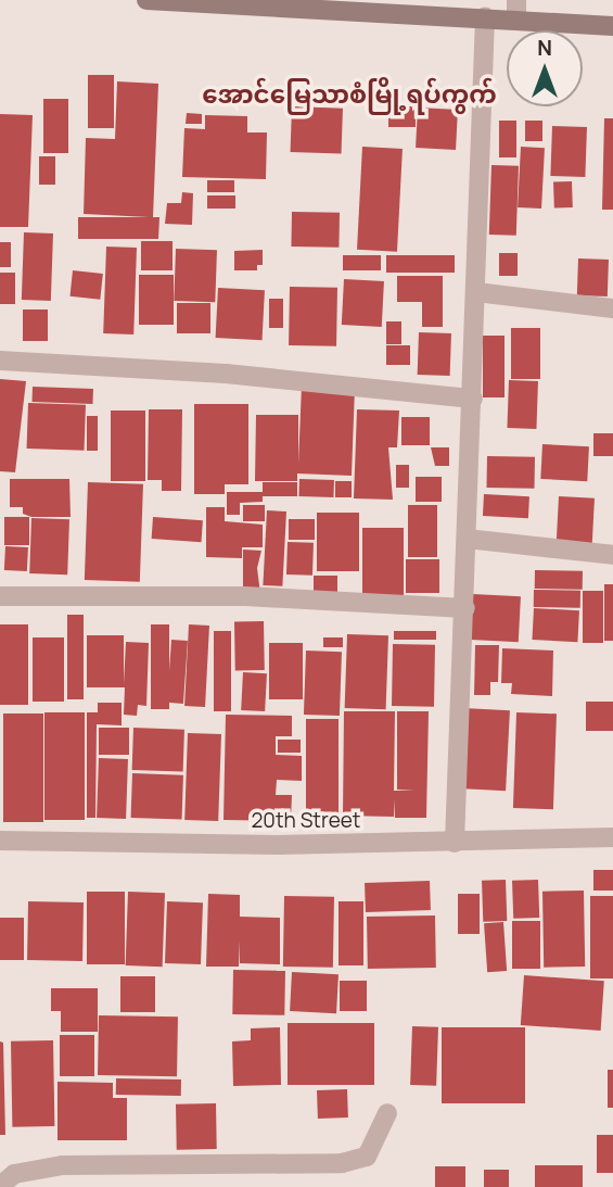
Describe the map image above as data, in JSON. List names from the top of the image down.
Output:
{
  "streets": {
    "street": ["20th Street"]
  },
  "districts": ["အောင်မြေသာစံမြို့ရပ်ကွက်"],
  "north": "top"
}
